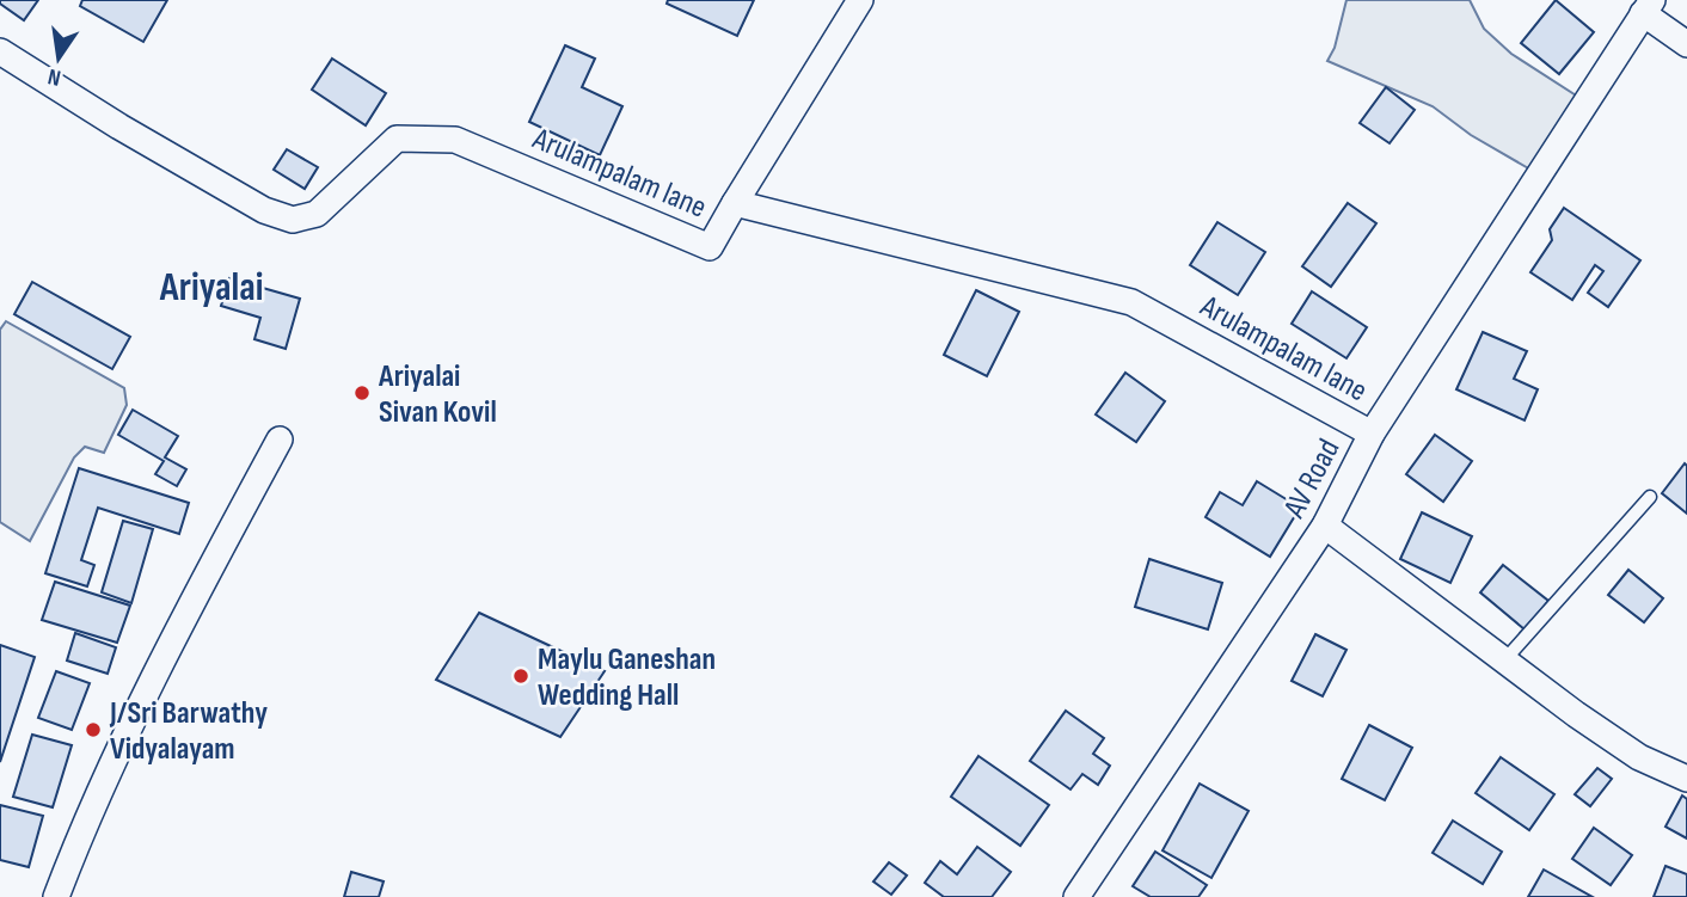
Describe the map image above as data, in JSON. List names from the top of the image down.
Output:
{
  "streets": {
    "street": ["Arulampalam lane", "AV Road"]
  },
  "crossings": [
    ["Arulampalam lane", "AV Road"]
  ],
  "districts": ["Ariyalai"],
  "places": ["Ariyalai Sivan Kovil", "Maylu Ganeshan Wedding Hall", "J/Sri Barwathy Vidyalayam"],
  "north": "bottom"
}
